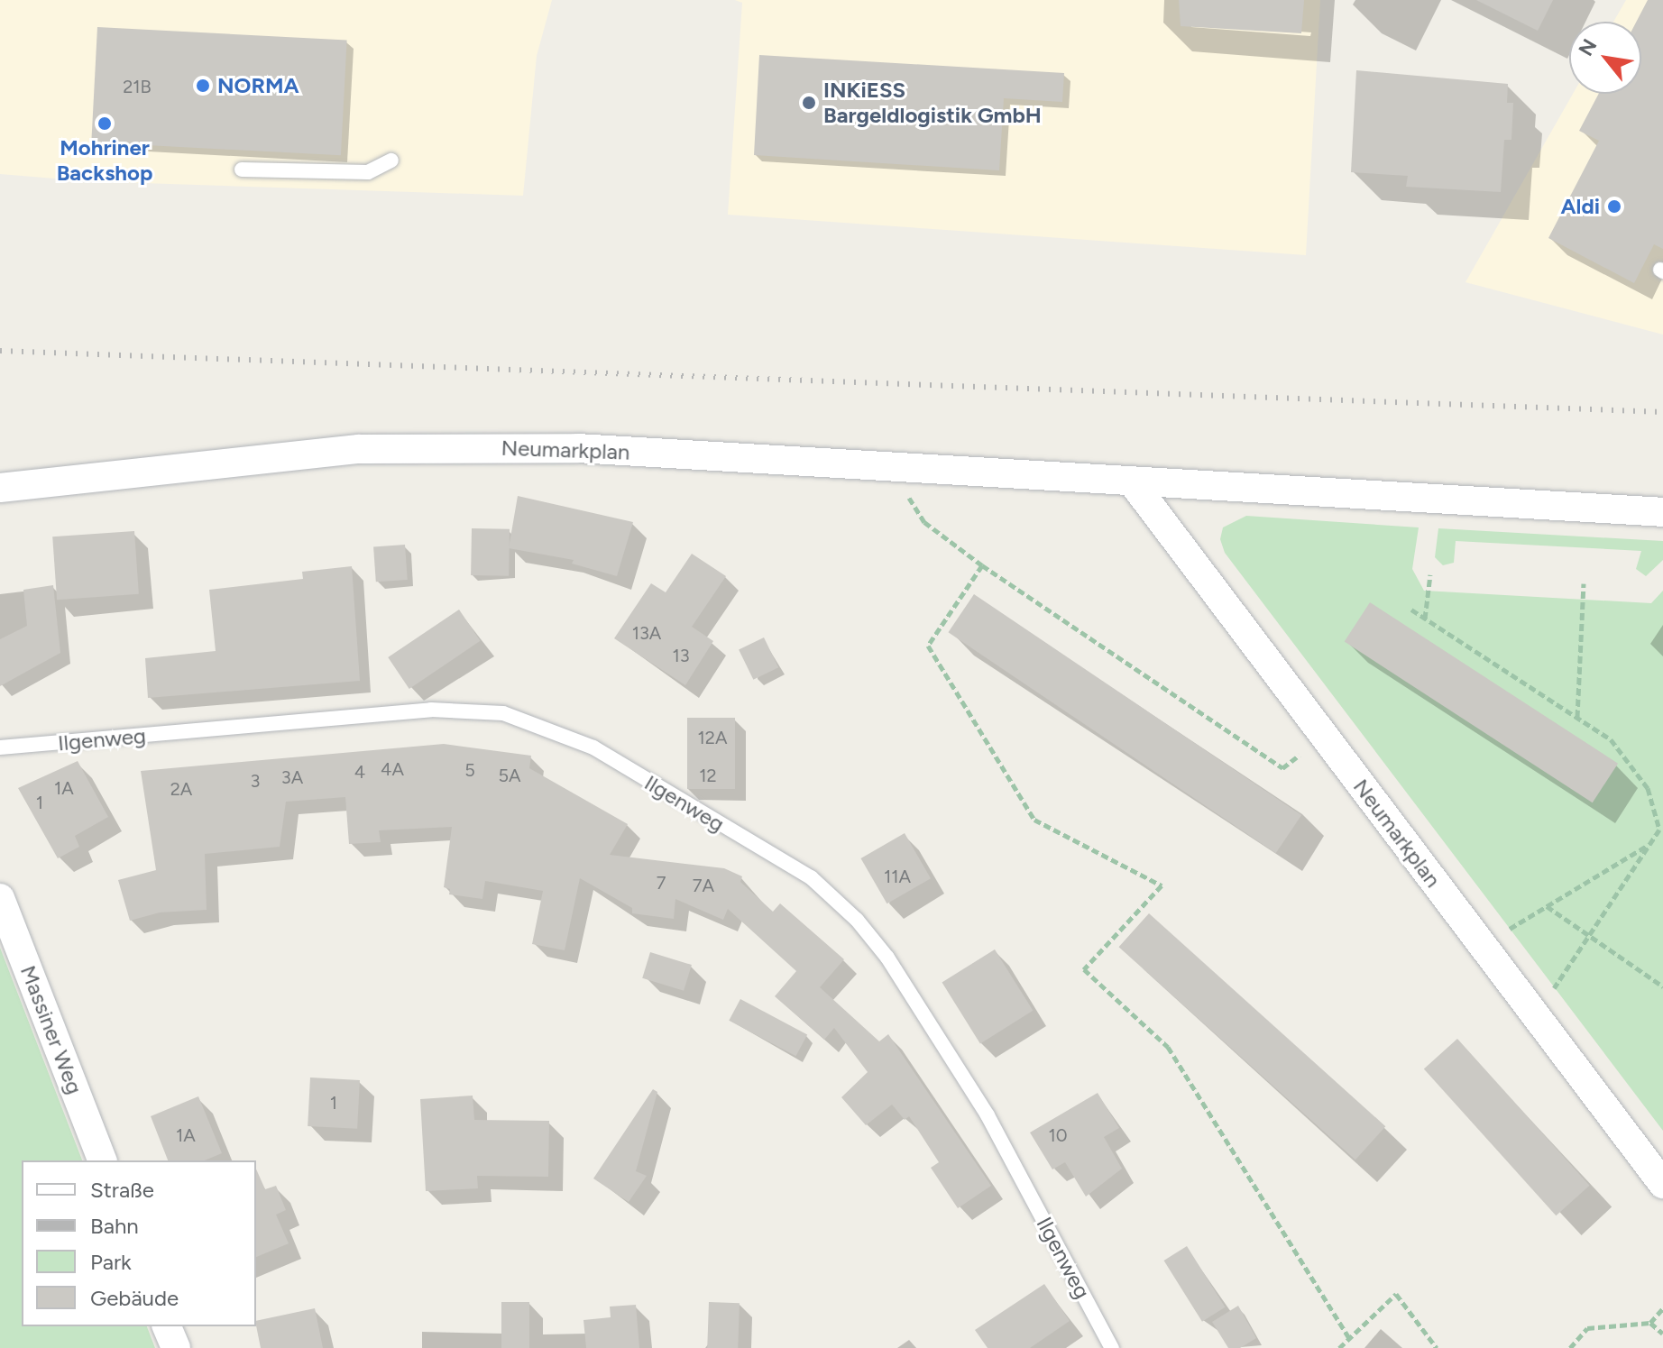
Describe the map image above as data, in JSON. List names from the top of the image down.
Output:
{
  "streets": {
    "street": ["Neumarkplan", "Massiner Weg"],
    "lane": ["Ilgenweg"]
  },
  "places": [
    "NORMA",
    "INKiESS Bargeldlogistik GmbH",
    "Mohriner Backshop",
    "Aldi"
  ],
  "house_numbers": [
    "21B",
    "13A",
    "13",
    "12A",
    "4A",
    "5",
    "4",
    "5A",
    "12",
    "3A",
    "3",
    "1A",
    "2A",
    "1",
    "11A",
    "7",
    "7A",
    "1",
    "1A",
    "10"
  ],
  "legend": [
    "Straße",
    "Bahn",
    "Park",
    "Gebäude"
  ],
  "north": "top left"
}
